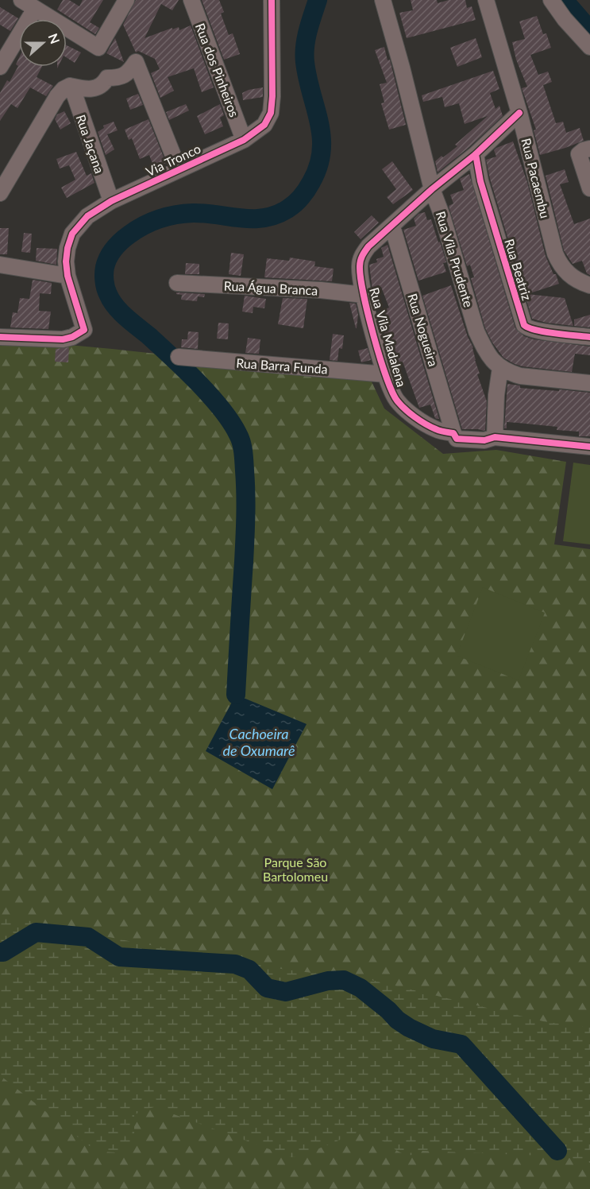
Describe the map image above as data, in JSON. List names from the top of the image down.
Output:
{
  "streets": {
    "street": [
      "Rua dos Pinheiros",
      "Rua Jaçana",
      "Via Tronco",
      "Rua Pacaembu",
      "Rua Vila Prudente",
      "Rua Beatriz",
      "Rua Água Branca",
      "Rua Nogueira",
      "Rua Vila Madalena",
      "Rua Barra Funda"
    ]
  },
  "crossings": [
    ["Rua dos Pinheiros", "Via Tronco"],
    ["Rua Jaçana", "Via Tronco"],
    ["Rua Pacaembu", "Rua Vila Madalena"],
    ["Rua Vila Prudente", "Rua Vila Madalena"],
    ["Rua Beatriz", "Rua Vila Madalena"],
    ["Rua Água Branca", "Rua Vila Madalena"],
    ["Rua Nogueira", "Rua Vila Madalena"],
    ["Rua Vila Madalena", "Rua Barra Funda"]
  ],
  "water": ["Cachoeira de Oxumarê"],
  "parks": ["Parque São Bartolomeu"],
  "north": "right"
}
